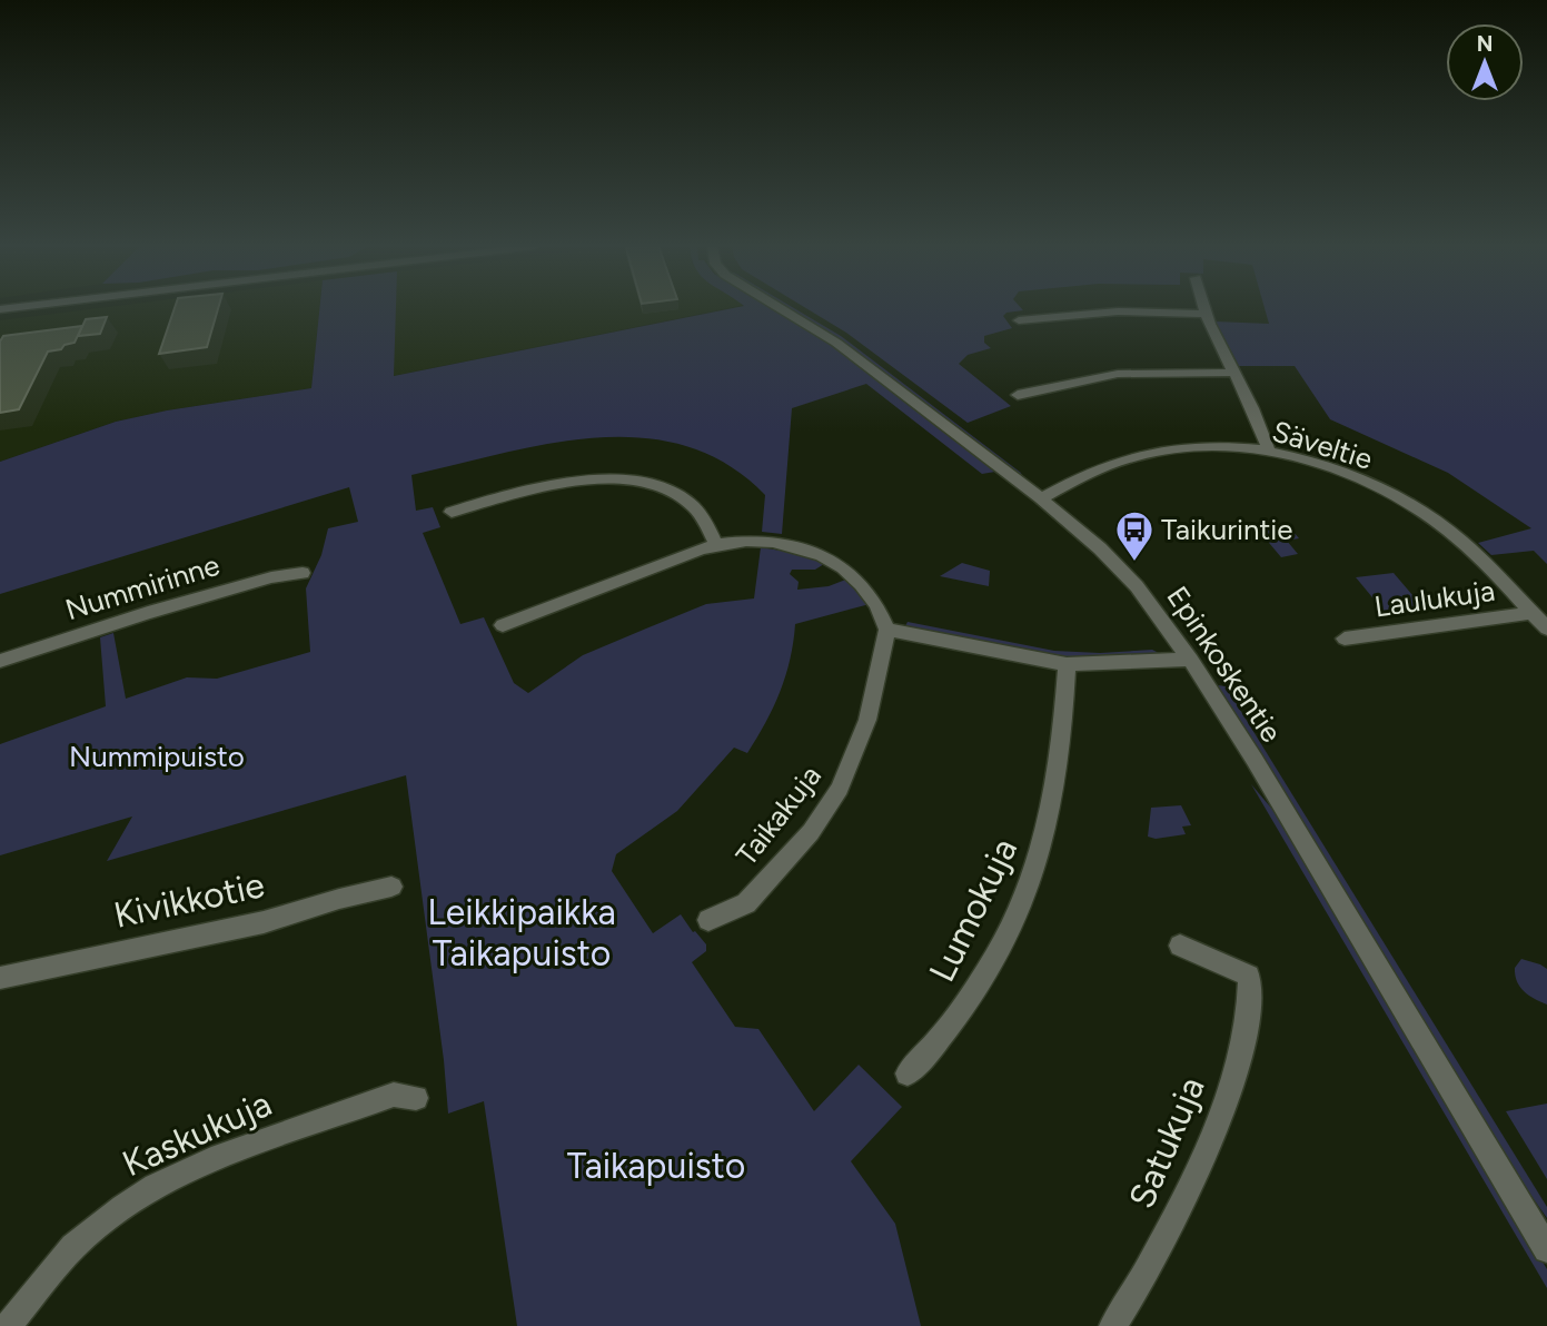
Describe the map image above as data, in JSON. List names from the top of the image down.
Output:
{
  "streets": {
    "street": [
      "Säveltie",
      "Nummirinne",
      "Laulukuja",
      "Epinkoskentie",
      "Taikakuja",
      "Kivikkotie",
      "Lumokuja",
      "Kaskukuja",
      "Satukuja"
    ]
  },
  "crossings": [
    ["Säveltie", "Laulukuja"],
    ["Säveltie", "Epinkoskentie"]
  ],
  "parks": ["Nummipuisto", "Leikkipaikka Taikapuisto", "Taikapuisto"],
  "places": {
    "bus stop": ["Taikurintie"]
  },
  "north": "top"
}
